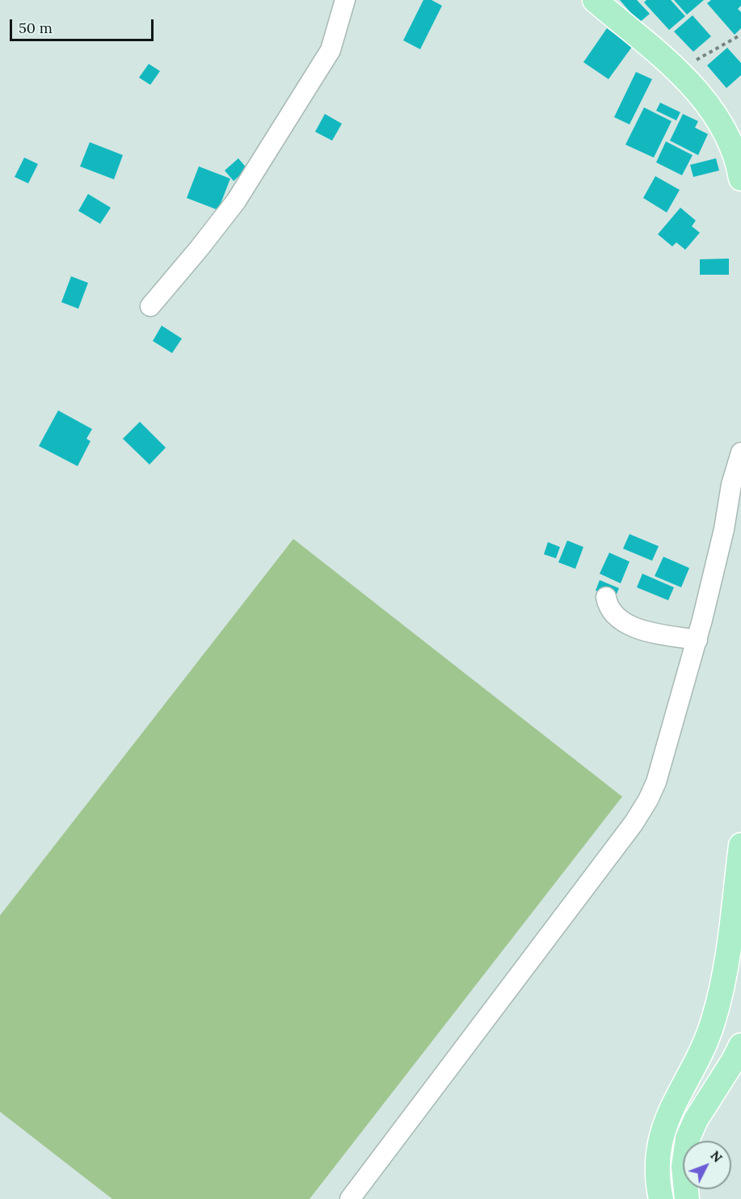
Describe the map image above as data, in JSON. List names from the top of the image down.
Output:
{
  "scale_bar": "50 m",
  "north": "top right"
}
